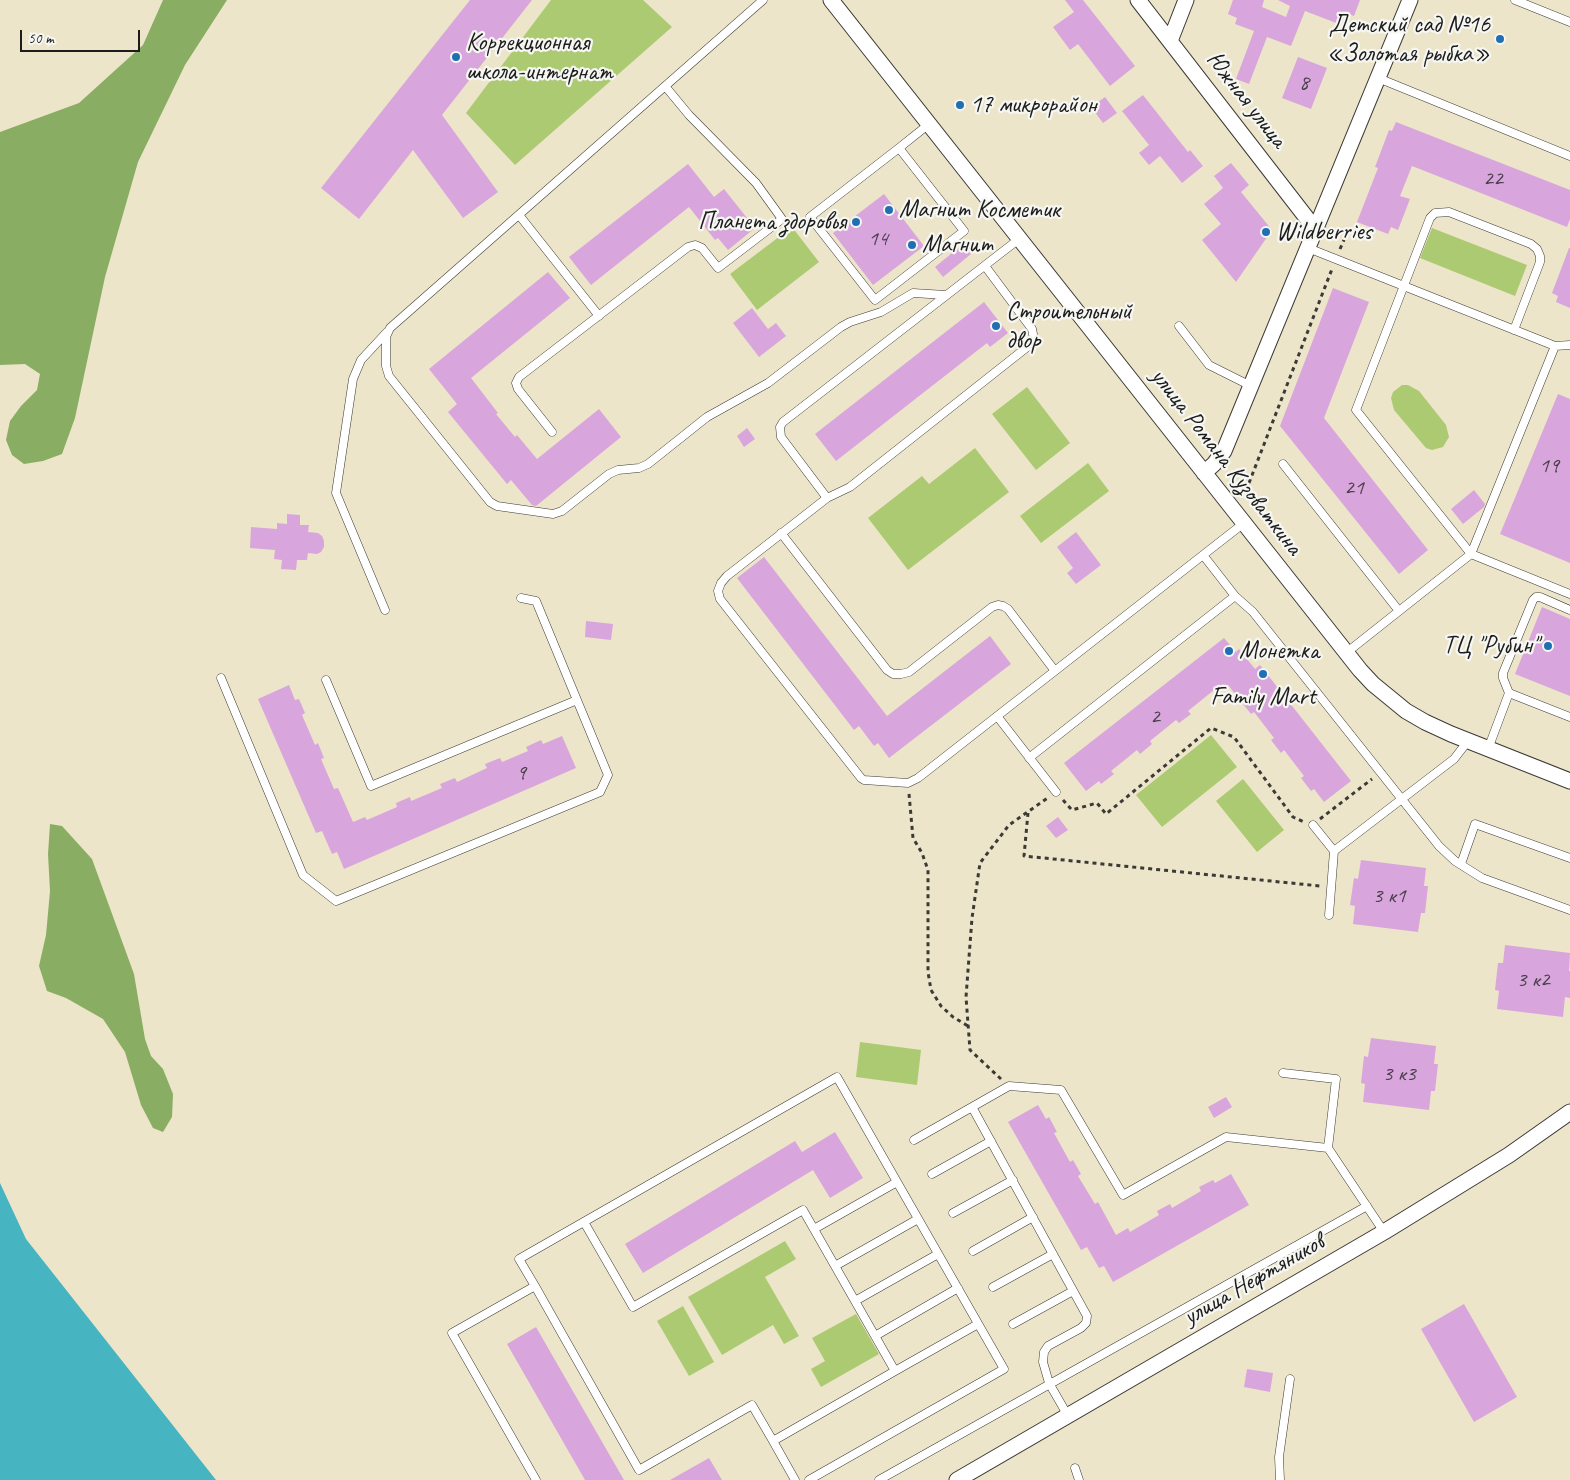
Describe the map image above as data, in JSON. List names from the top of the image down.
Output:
{
  "streets": {
    "street": ["Южная улица", "улица Романа Кузоваткина", "улица Нефтяников"]
  },
  "places": [
    "Детский сад №16 «Золотая рыбка»",
    "Коррекционная школа-интернат",
    "17 микрорайон",
    "Магнит Косметик",
    "Планета здоровья",
    "Wildberries",
    "Магнит",
    "Строительный двор",
    "ТЦ \"Рубин\"",
    "Монетка",
    "Family Mart"
  ],
  "house_numbers": [
    "8",
    "22",
    "14",
    "19",
    "21",
    "2",
    "9",
    "3 к1",
    "3 к2",
    "3 к3"
  ],
  "scale_bar": "50 m"
}
